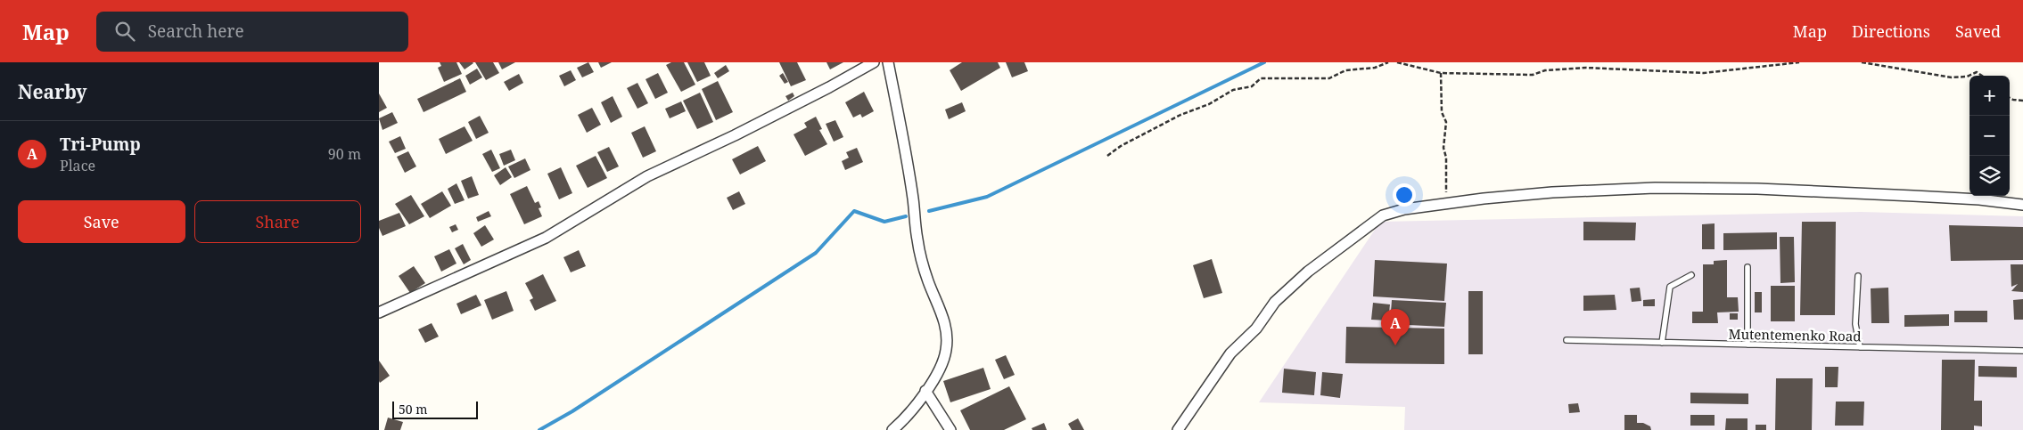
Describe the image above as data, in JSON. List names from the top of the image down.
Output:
{
  "streets": {
    "lane": ["Mutentemenko Road"]
  },
  "scale_bar": "50 m",
  "page": {
    "header": "Map",
    "search": "Search here",
    "nav": ["Map", "Directions", "Saved"],
    "heading": "Nearby",
    "map_buttons": ["+", "−"],
    "list": [
      {
        "mark": "A",
        "name": "Tri-Pump",
        "note": "Place",
        "value": "90 m"
      }
    ],
    "buttons": ["Save", "Share"],
    "pins": "A",
    "scale": "50 m"
  }
}
